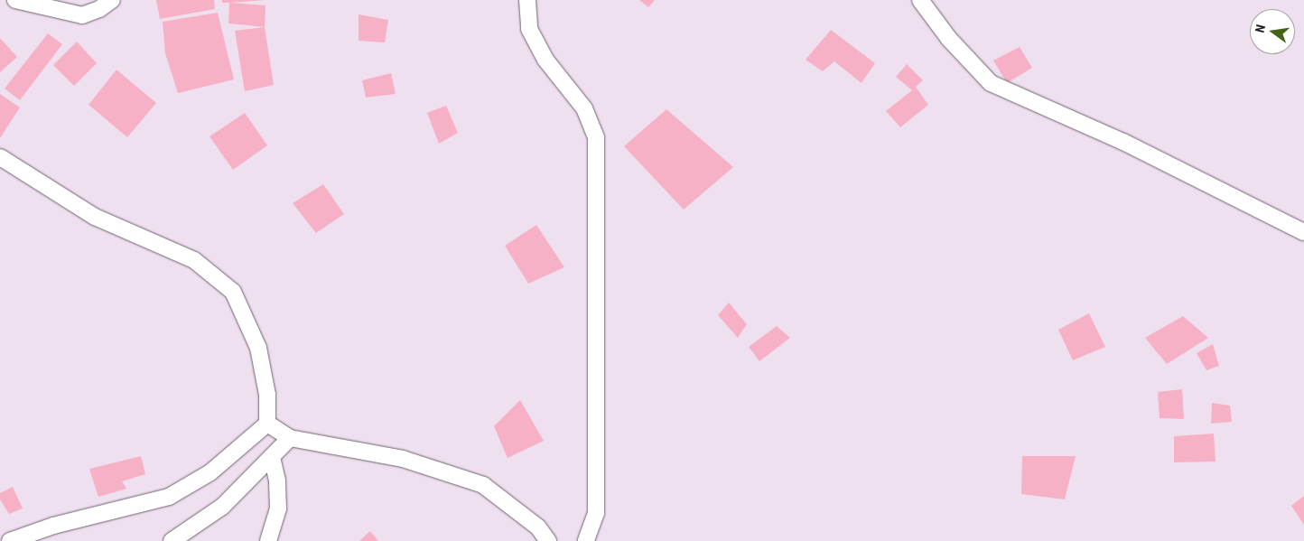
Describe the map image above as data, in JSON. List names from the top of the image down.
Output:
{
  "north": "left"
}
